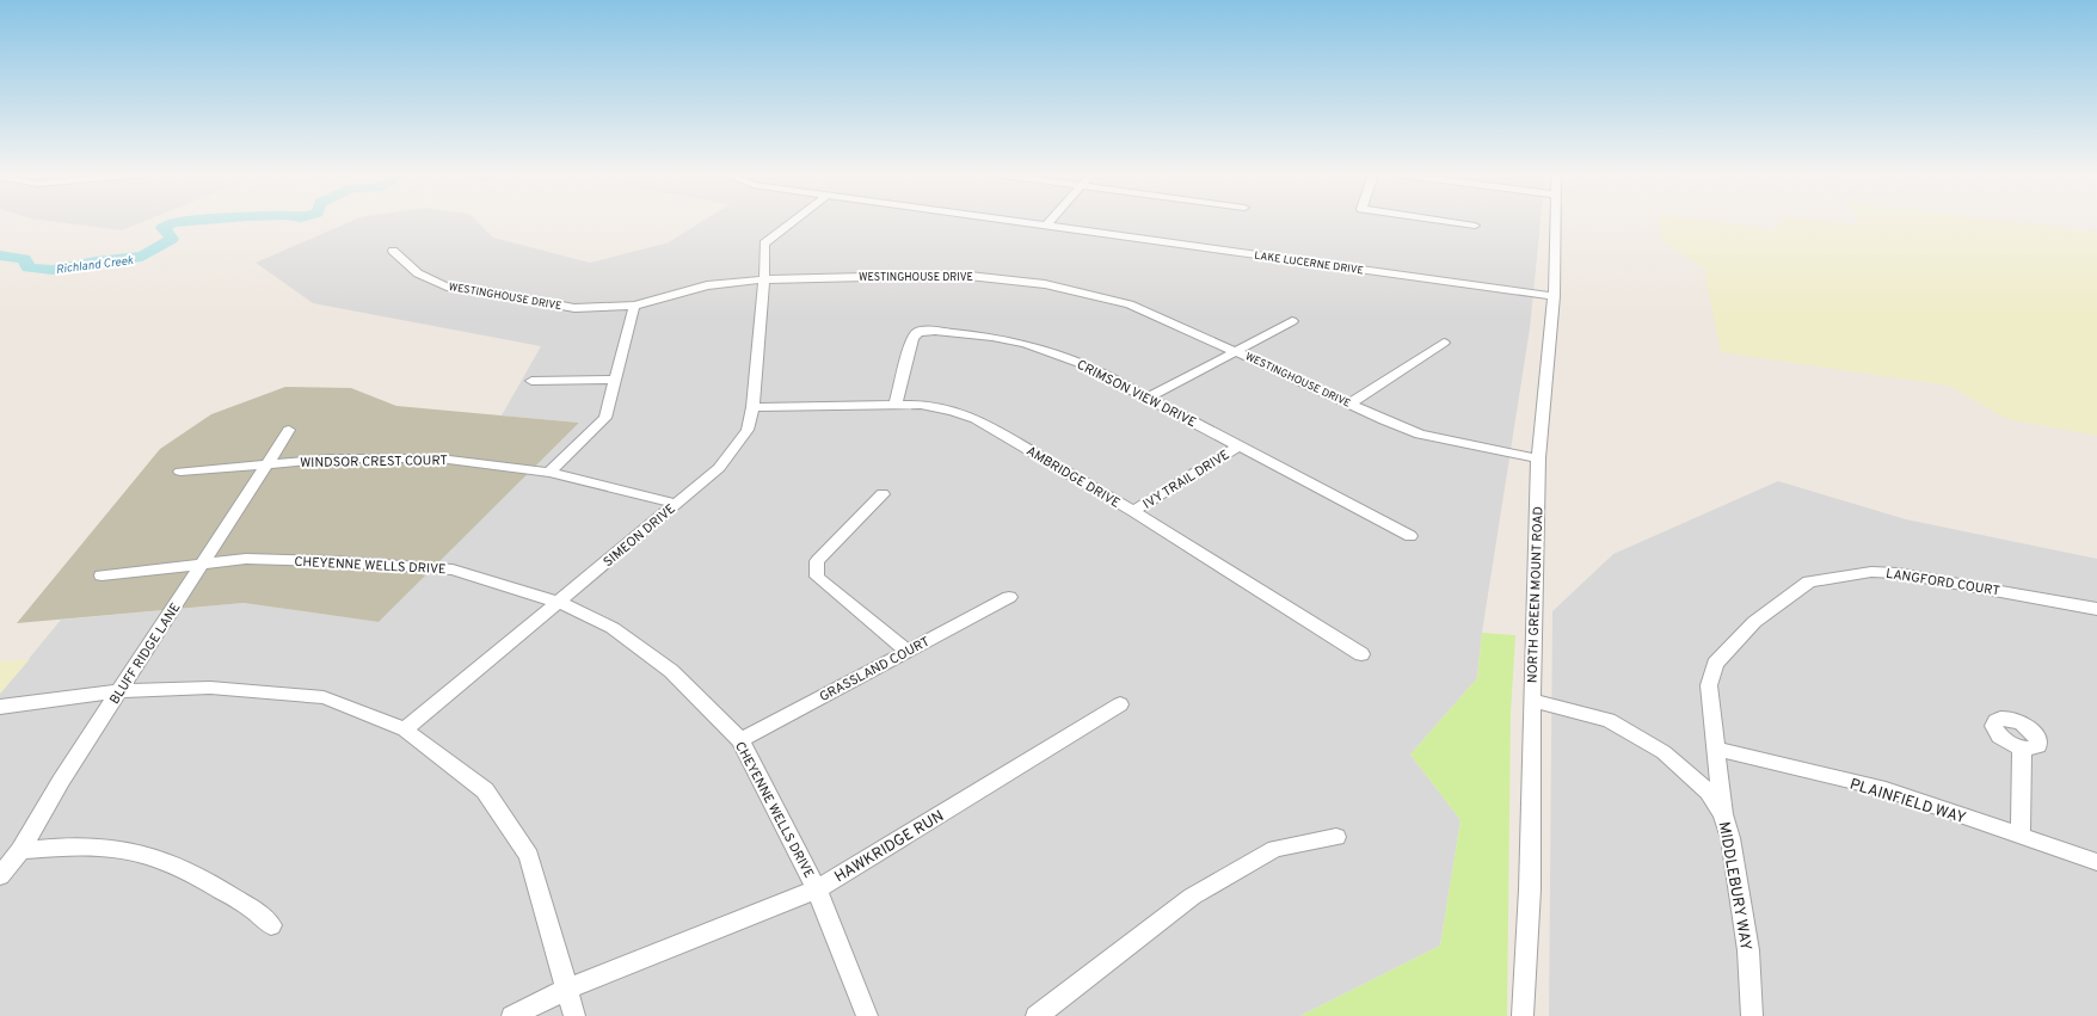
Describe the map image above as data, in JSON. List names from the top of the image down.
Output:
{
  "streets": {
    "street": [
      "LAKE LUCERNE DRIVE",
      "WESTINGHOUSE DRIVE",
      "CRIMSON VIEW DRIVE",
      "WINDSOR CREST COURT",
      "AMBRIDGE DRIVE",
      "IVY TRAIL DRIVE",
      "SIMEON DRIVE",
      "CHEYENNE WELLS DRIVE",
      "LANGFORD COURT",
      "NORTH GREEN MOUNT ROAD",
      "BLUFF RIDGE LANE",
      "GRASSLAND COURT",
      "PLAINFIELD WAY",
      "HAWKRIDGE RUN",
      "MIDDLEBURY WAY"
    ]
  },
  "crossings": [
    ["LAKE LUCERNE DRIVE", "NORTH GREEN MOUNT ROAD"],
    ["WESTINGHOUSE DRIVE", "SIMEON DRIVE"],
    ["WESTINGHOUSE DRIVE", "NORTH GREEN MOUNT ROAD"],
    ["CRIMSON VIEW DRIVE", "AMBRIDGE DRIVE"],
    ["CRIMSON VIEW DRIVE", "IVY TRAIL DRIVE"],
    ["WINDSOR CREST COURT", "SIMEON DRIVE"],
    ["WINDSOR CREST COURT", "BLUFF RIDGE LANE"],
    ["AMBRIDGE DRIVE", "IVY TRAIL DRIVE"],
    ["AMBRIDGE DRIVE", "SIMEON DRIVE"],
    ["SIMEON DRIVE", "CHEYENNE WELLS DRIVE"],
    ["CHEYENNE WELLS DRIVE", "BLUFF RIDGE LANE"],
    ["CHEYENNE WELLS DRIVE", "GRASSLAND COURT"],
    ["CHEYENNE WELLS DRIVE", "HAWKRIDGE RUN"],
    ["LANGFORD COURT", "PLAINFIELD WAY"],
    ["LANGFORD COURT", "MIDDLEBURY WAY"],
    ["NORTH GREEN MOUNT ROAD", "MIDDLEBURY WAY"]
  ],
  "water": ["Richland Creek"]
}
